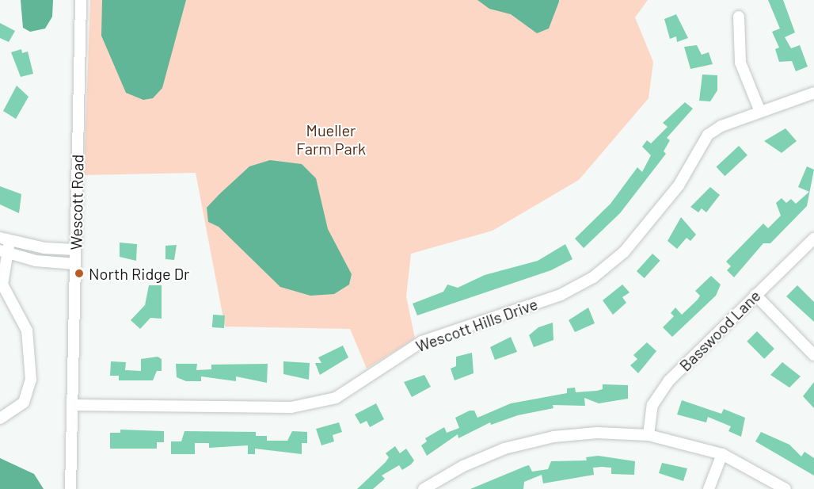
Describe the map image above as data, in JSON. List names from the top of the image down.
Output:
{
  "streets": {
    "street": ["Wescott Road", "Wescott Hills Drive", "Basswood Lane"]
  },
  "crossings": [
    ["Wescott Road", "Wescott Hills Drive"]
  ],
  "parks": ["Mueller Farm Park"],
  "places": ["North Ridge Dr"]
}
